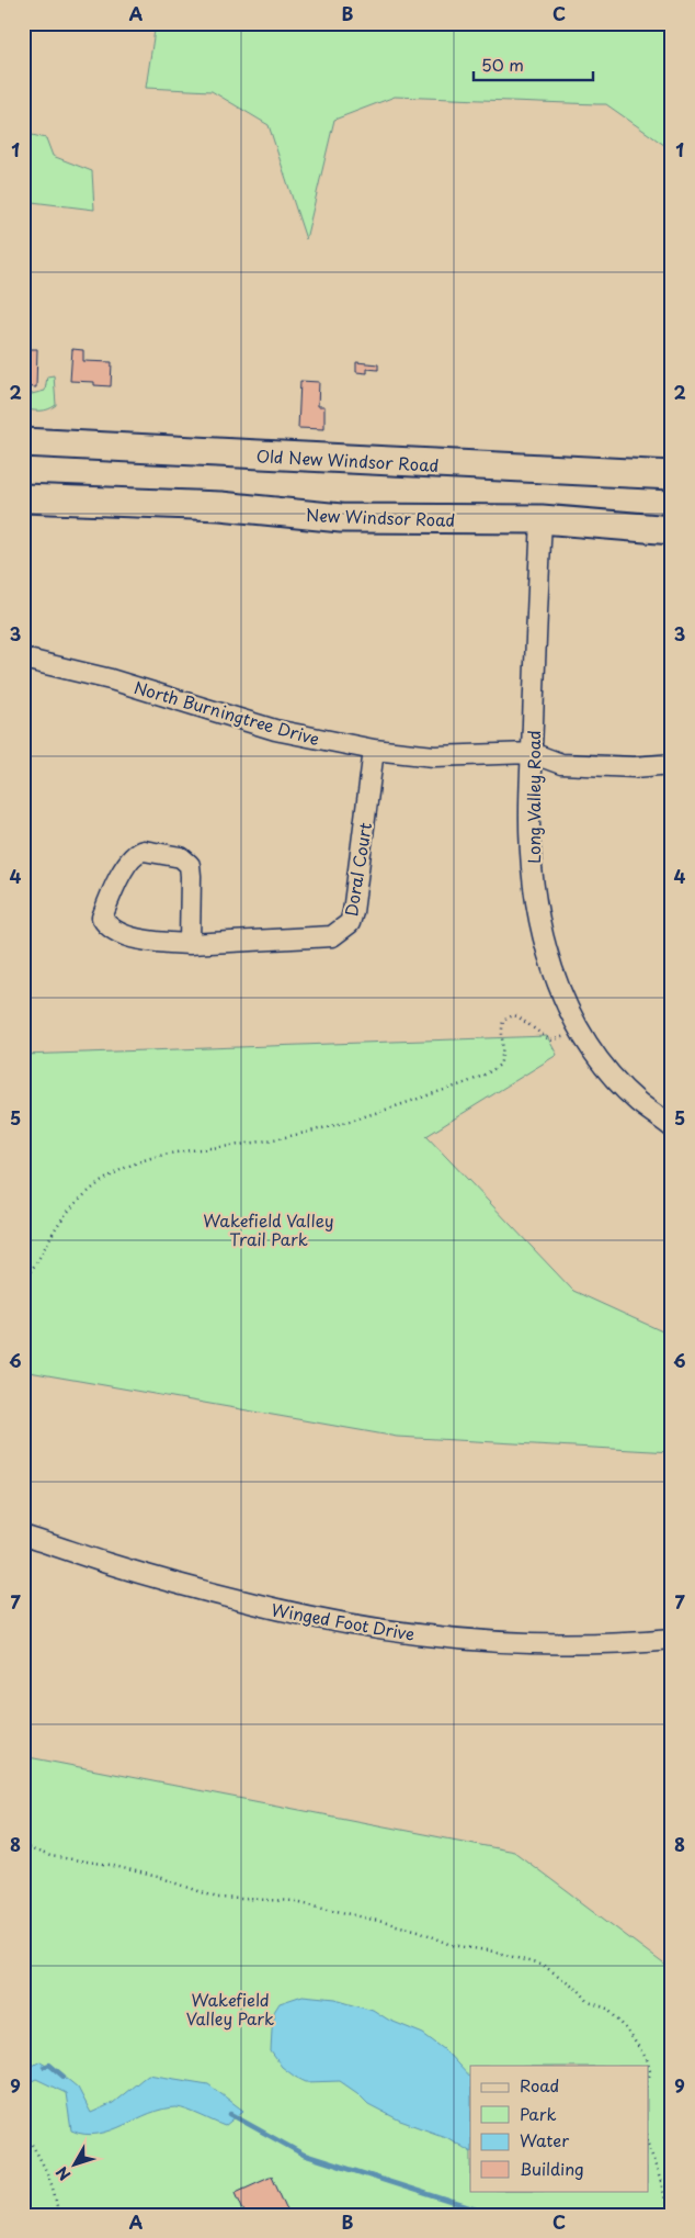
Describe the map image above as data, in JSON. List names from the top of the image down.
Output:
{
  "streets": {
    "main road": ["Old New Windsor Road", "New Windsor Road"],
    "street": [
      "North Burningtree Drive",
      "Long Valley Road",
      "Doral Court",
      "Winged Foot Drive"
    ]
  },
  "crossings": [
    ["New Windsor Road", "Long Valley Road"],
    ["North Burningtree Drive", "Long Valley Road"],
    ["North Burningtree Drive", "Doral Court"]
  ],
  "parks": ["Wakefield Valley Trail Park", "Wakefield Valley Park"],
  "legend": [
    "Road",
    "Park",
    "Water",
    "Building"
  ],
  "scale_bar": "50 m",
  "north": "bottom left",
  "grid": {
    "columns": ["A", "B", "C"],
    "rows": [
      "1",
      "2",
      "3",
      "4",
      "5",
      "6",
      "7",
      "8",
      "9"
    ]
  }
}
